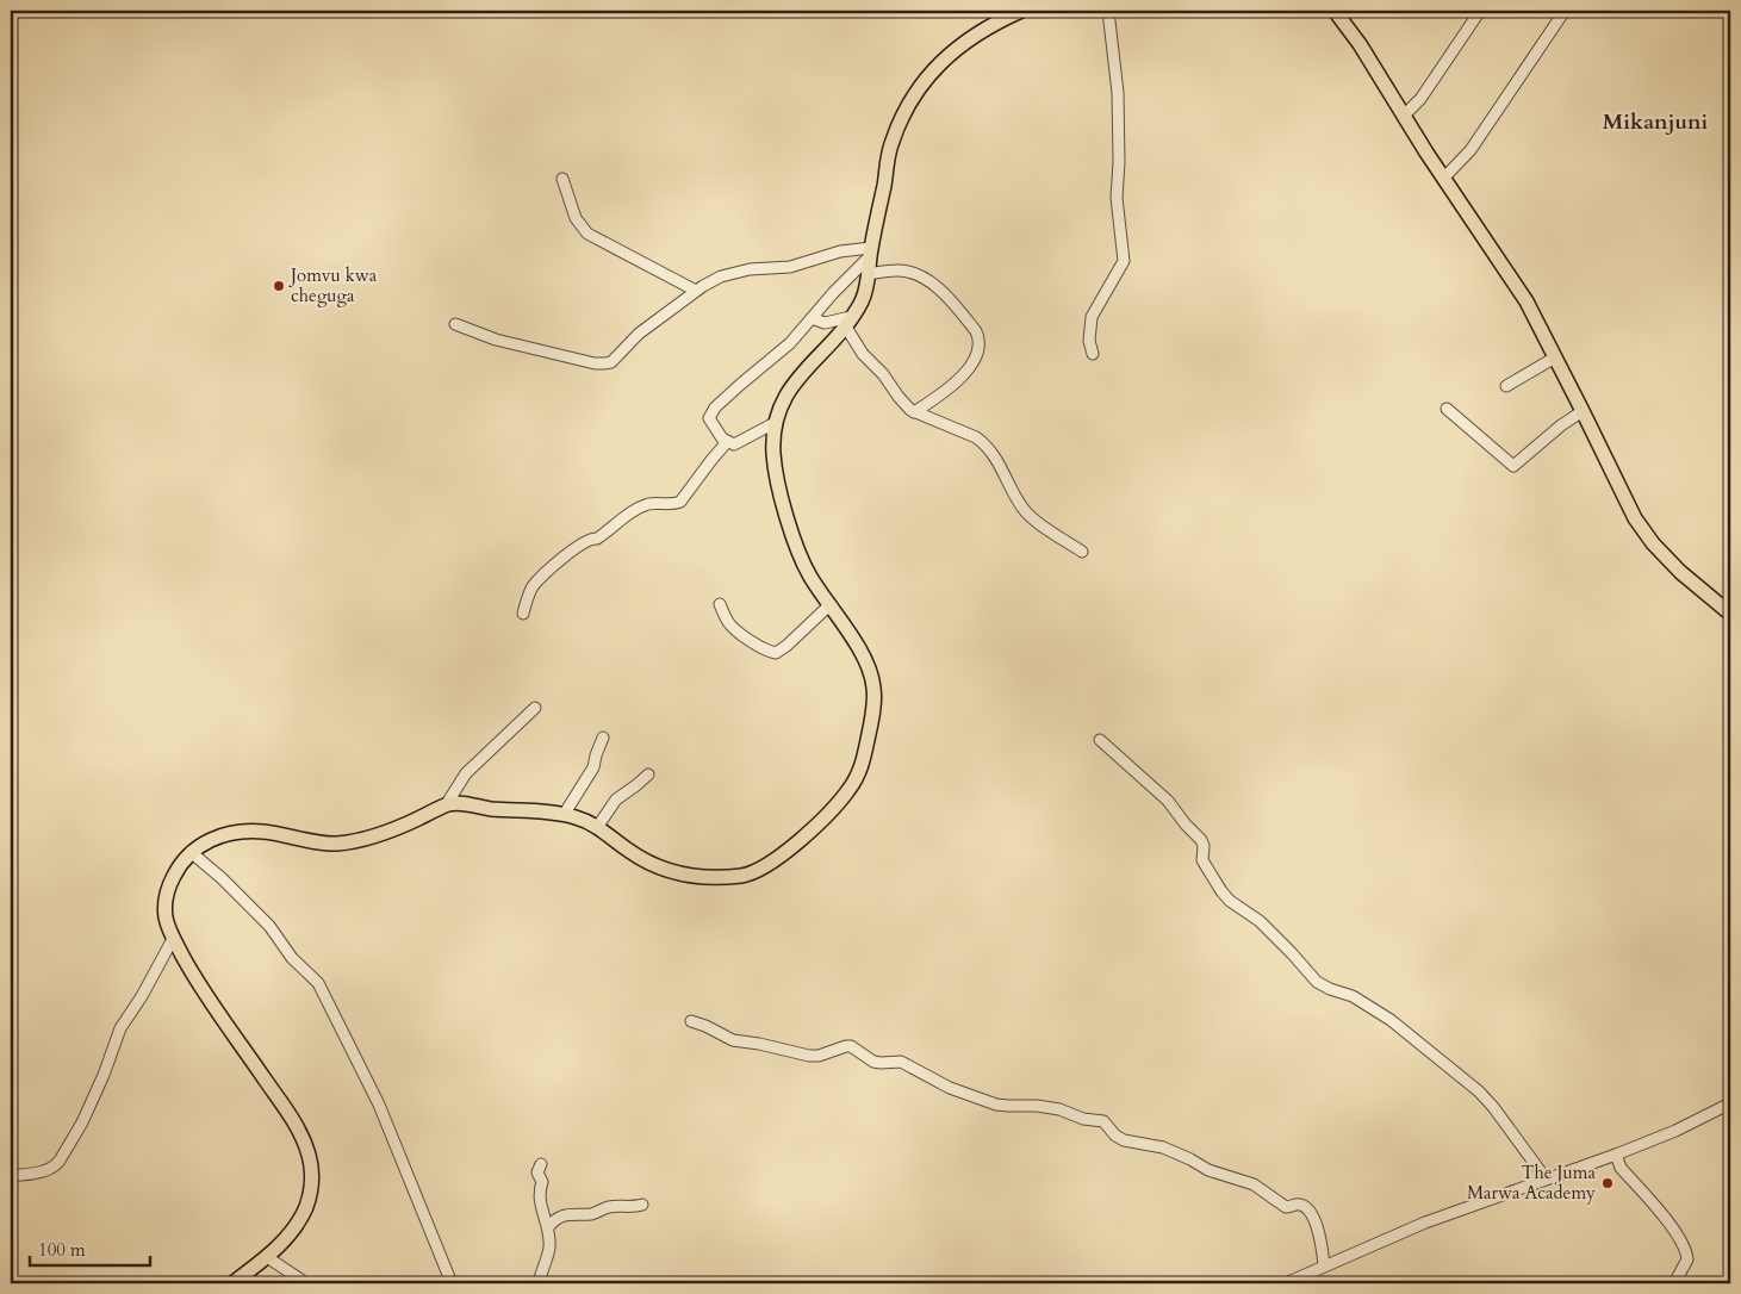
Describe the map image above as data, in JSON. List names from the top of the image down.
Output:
{
  "districts": ["Mikanjuni"],
  "places": ["Jomvu kwa cheguga", "The Juma Marwa Academy"],
  "scale_bar": "100 m"
}
